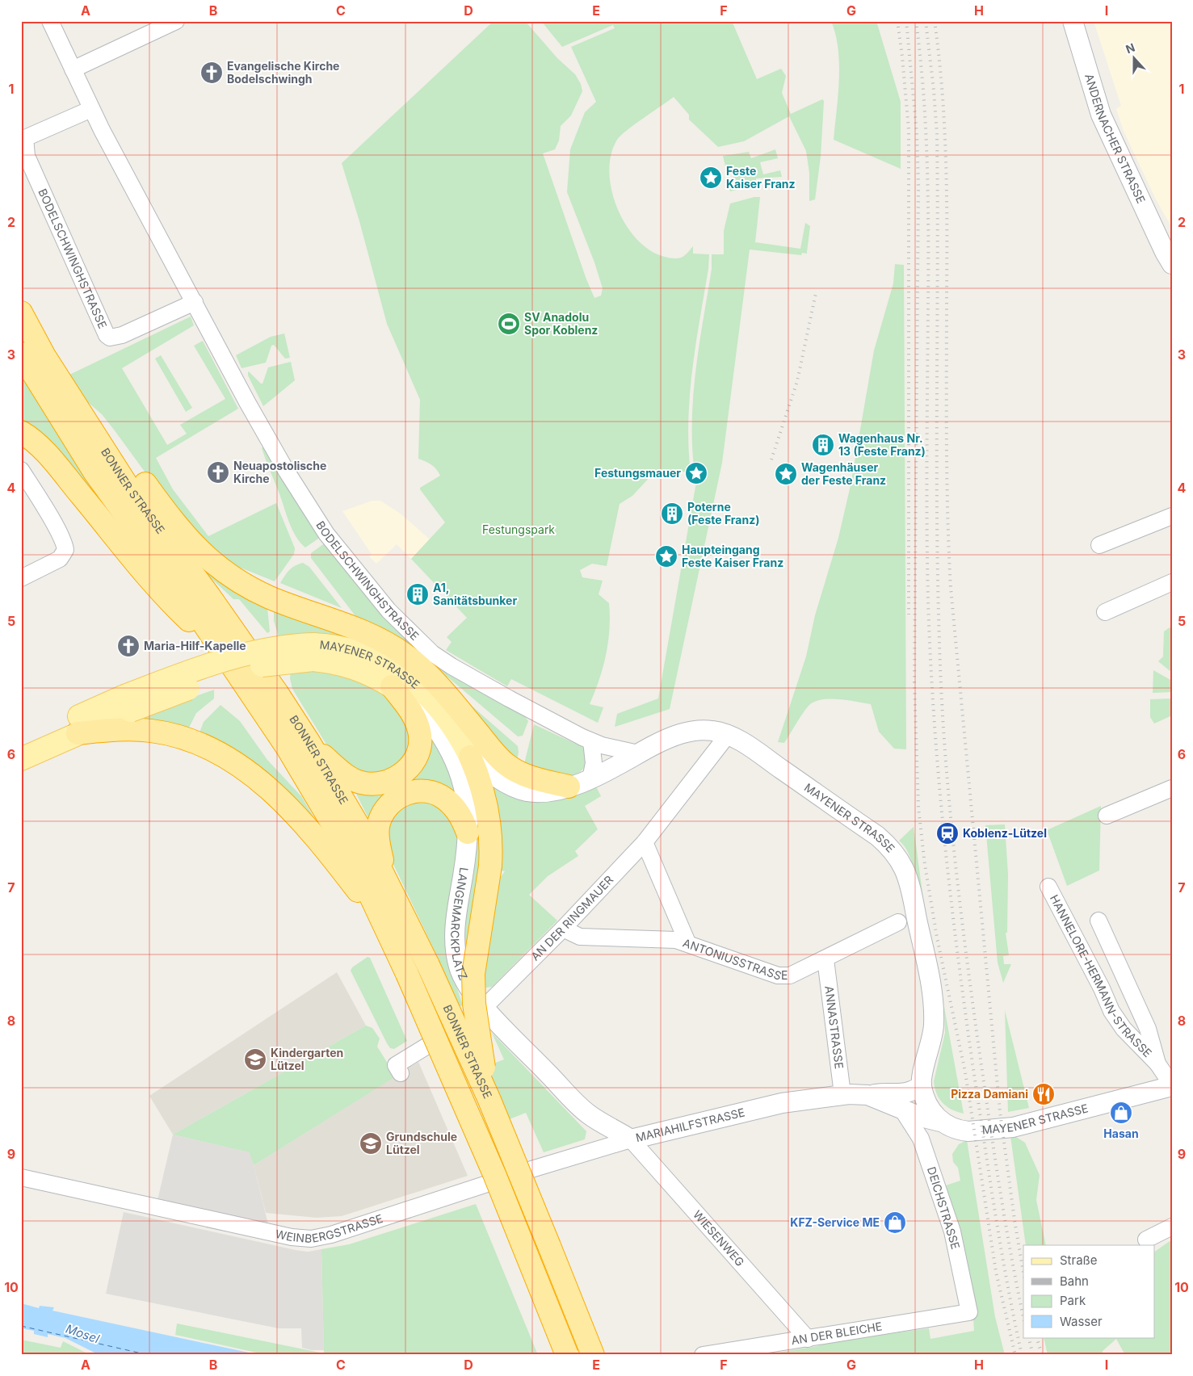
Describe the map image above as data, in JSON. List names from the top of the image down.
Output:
{
  "streets": {
    "highway": ["BONNER STRASSE"],
    "main road": ["MAYENER STRASSE"],
    "street": [
      "ANDERNACHER STRASSE",
      "BODELSCHWINGHSTRASSE",
      "AN DER RINGMAUER",
      "LANGEMARCKPLATZ",
      "ANTONIUSSTRASSE",
      "HANNELORE-HERMANN-STRASSE",
      "ANNASTRASSE",
      "MARIAHILFSTRASSE",
      "DEICHSTRASSE",
      "WEINBERGSTRASSE",
      "WIESENWEG",
      "AN DER BLEICHE"
    ]
  },
  "crossings": [
    ["BODELSCHWINGHSTRASSE", "MAYENER STRASSE"],
    ["MAYENER STRASSE", "AN DER RINGMAUER"],
    ["MAYENER STRASSE", "LANGEMARCKPLATZ"],
    ["MAYENER STRASSE", "MARIAHILFSTRASSE"],
    ["AN DER RINGMAUER", "LANGEMARCKPLATZ"],
    ["AN DER RINGMAUER", "ANTONIUSSTRASSE"],
    ["AN DER RINGMAUER", "MARIAHILFSTRASSE"],
    ["LANGEMARCKPLATZ", "MARIAHILFSTRASSE"],
    ["ANTONIUSSTRASSE", "ANNASTRASSE"],
    ["ANNASTRASSE", "MARIAHILFSTRASSE"],
    ["MARIAHILFSTRASSE", "DEICHSTRASSE"],
    ["MARIAHILFSTRASSE", "WEINBERGSTRASSE"],
    ["MARIAHILFSTRASSE", "WIESENWEG"],
    ["DEICHSTRASSE", "AN DER BLEICHE"],
    ["WEINBERGSTRASSE", "WIESENWEG"],
    ["WIESENWEG", "AN DER BLEICHE"]
  ],
  "water": ["Mosel"],
  "parks": ["Festungspark"],
  "places": {
    "church": ["Evangelische Kirche Bodelschwingh", "Neuapostolische Kirche", "Maria-Hilf-Kapelle"],
    "place": [
      "Feste Kaiser Franz",
      "Festungsmauer",
      "Wagenhäuser der Feste Franz",
      "Haupteingang Feste Kaiser Franz"
    ],
    "sports": ["SV Anadolu Spor Koblenz"],
    "building": ["Wagenhaus Nr. 13 (Feste Franz)", "Poterne (Feste Franz)", "A1, Sanitätsbunker"],
    "station": ["Koblenz-Lützel"],
    "school or university": ["Kindergarten Lützel", "Grundschule Lützel"],
    "restaurant": ["Pizza Damiani"],
    "shop": ["Hasan", "KFZ-Service ME"]
  },
  "legend": [
    "Straße",
    "Bahn",
    "Park",
    "Wasser"
  ],
  "north": "top",
  "grid": {
    "columns": [
      "A",
      "B",
      "C",
      "D",
      "E",
      "F",
      "G",
      "H",
      "I"
    ],
    "rows": [
      "1",
      "2",
      "3",
      "4",
      "5",
      "6",
      "7",
      "8",
      "9",
      "10"
    ]
  }
}
